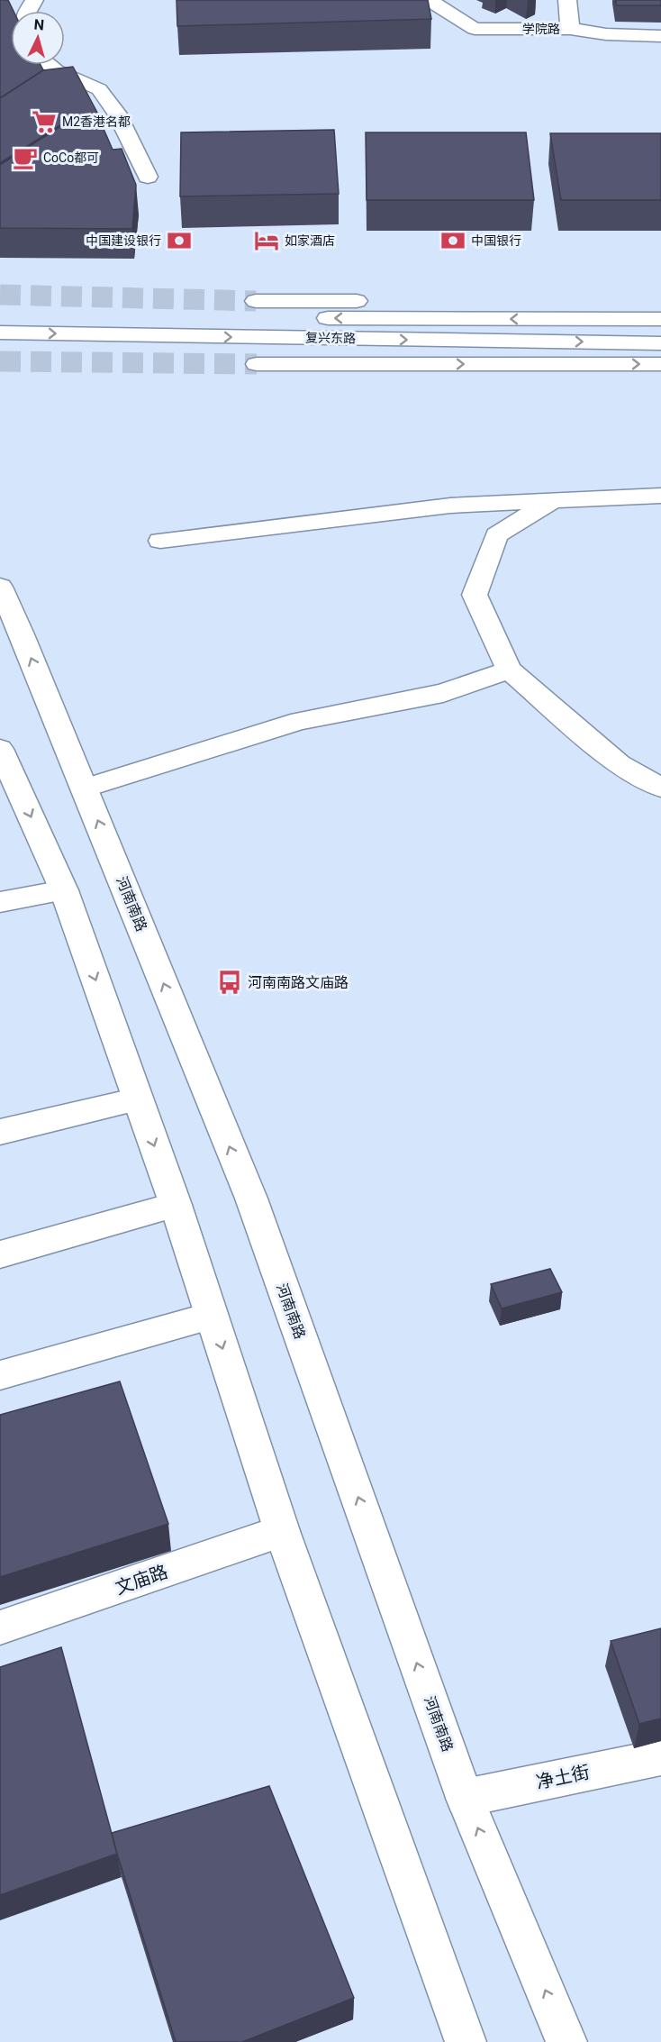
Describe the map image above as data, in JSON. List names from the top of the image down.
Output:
{
  "streets": {
    "main road": [
      "学院路",
      "复兴东路",
      "河南南路",
      "文庙路",
      "净土街"
    ]
  },
  "crossings": [
    ["河南南路", "净土街"]
  ],
  "places": {
    "supermarket": ["M2香港名都"],
    "cafe": ["CoCo都可"],
    "bank": ["中国建设银行", "中国银行"],
    "hotel": ["如家酒店"],
    "bus stop": ["河南南路文庙路"]
  },
  "north": "top"
}
